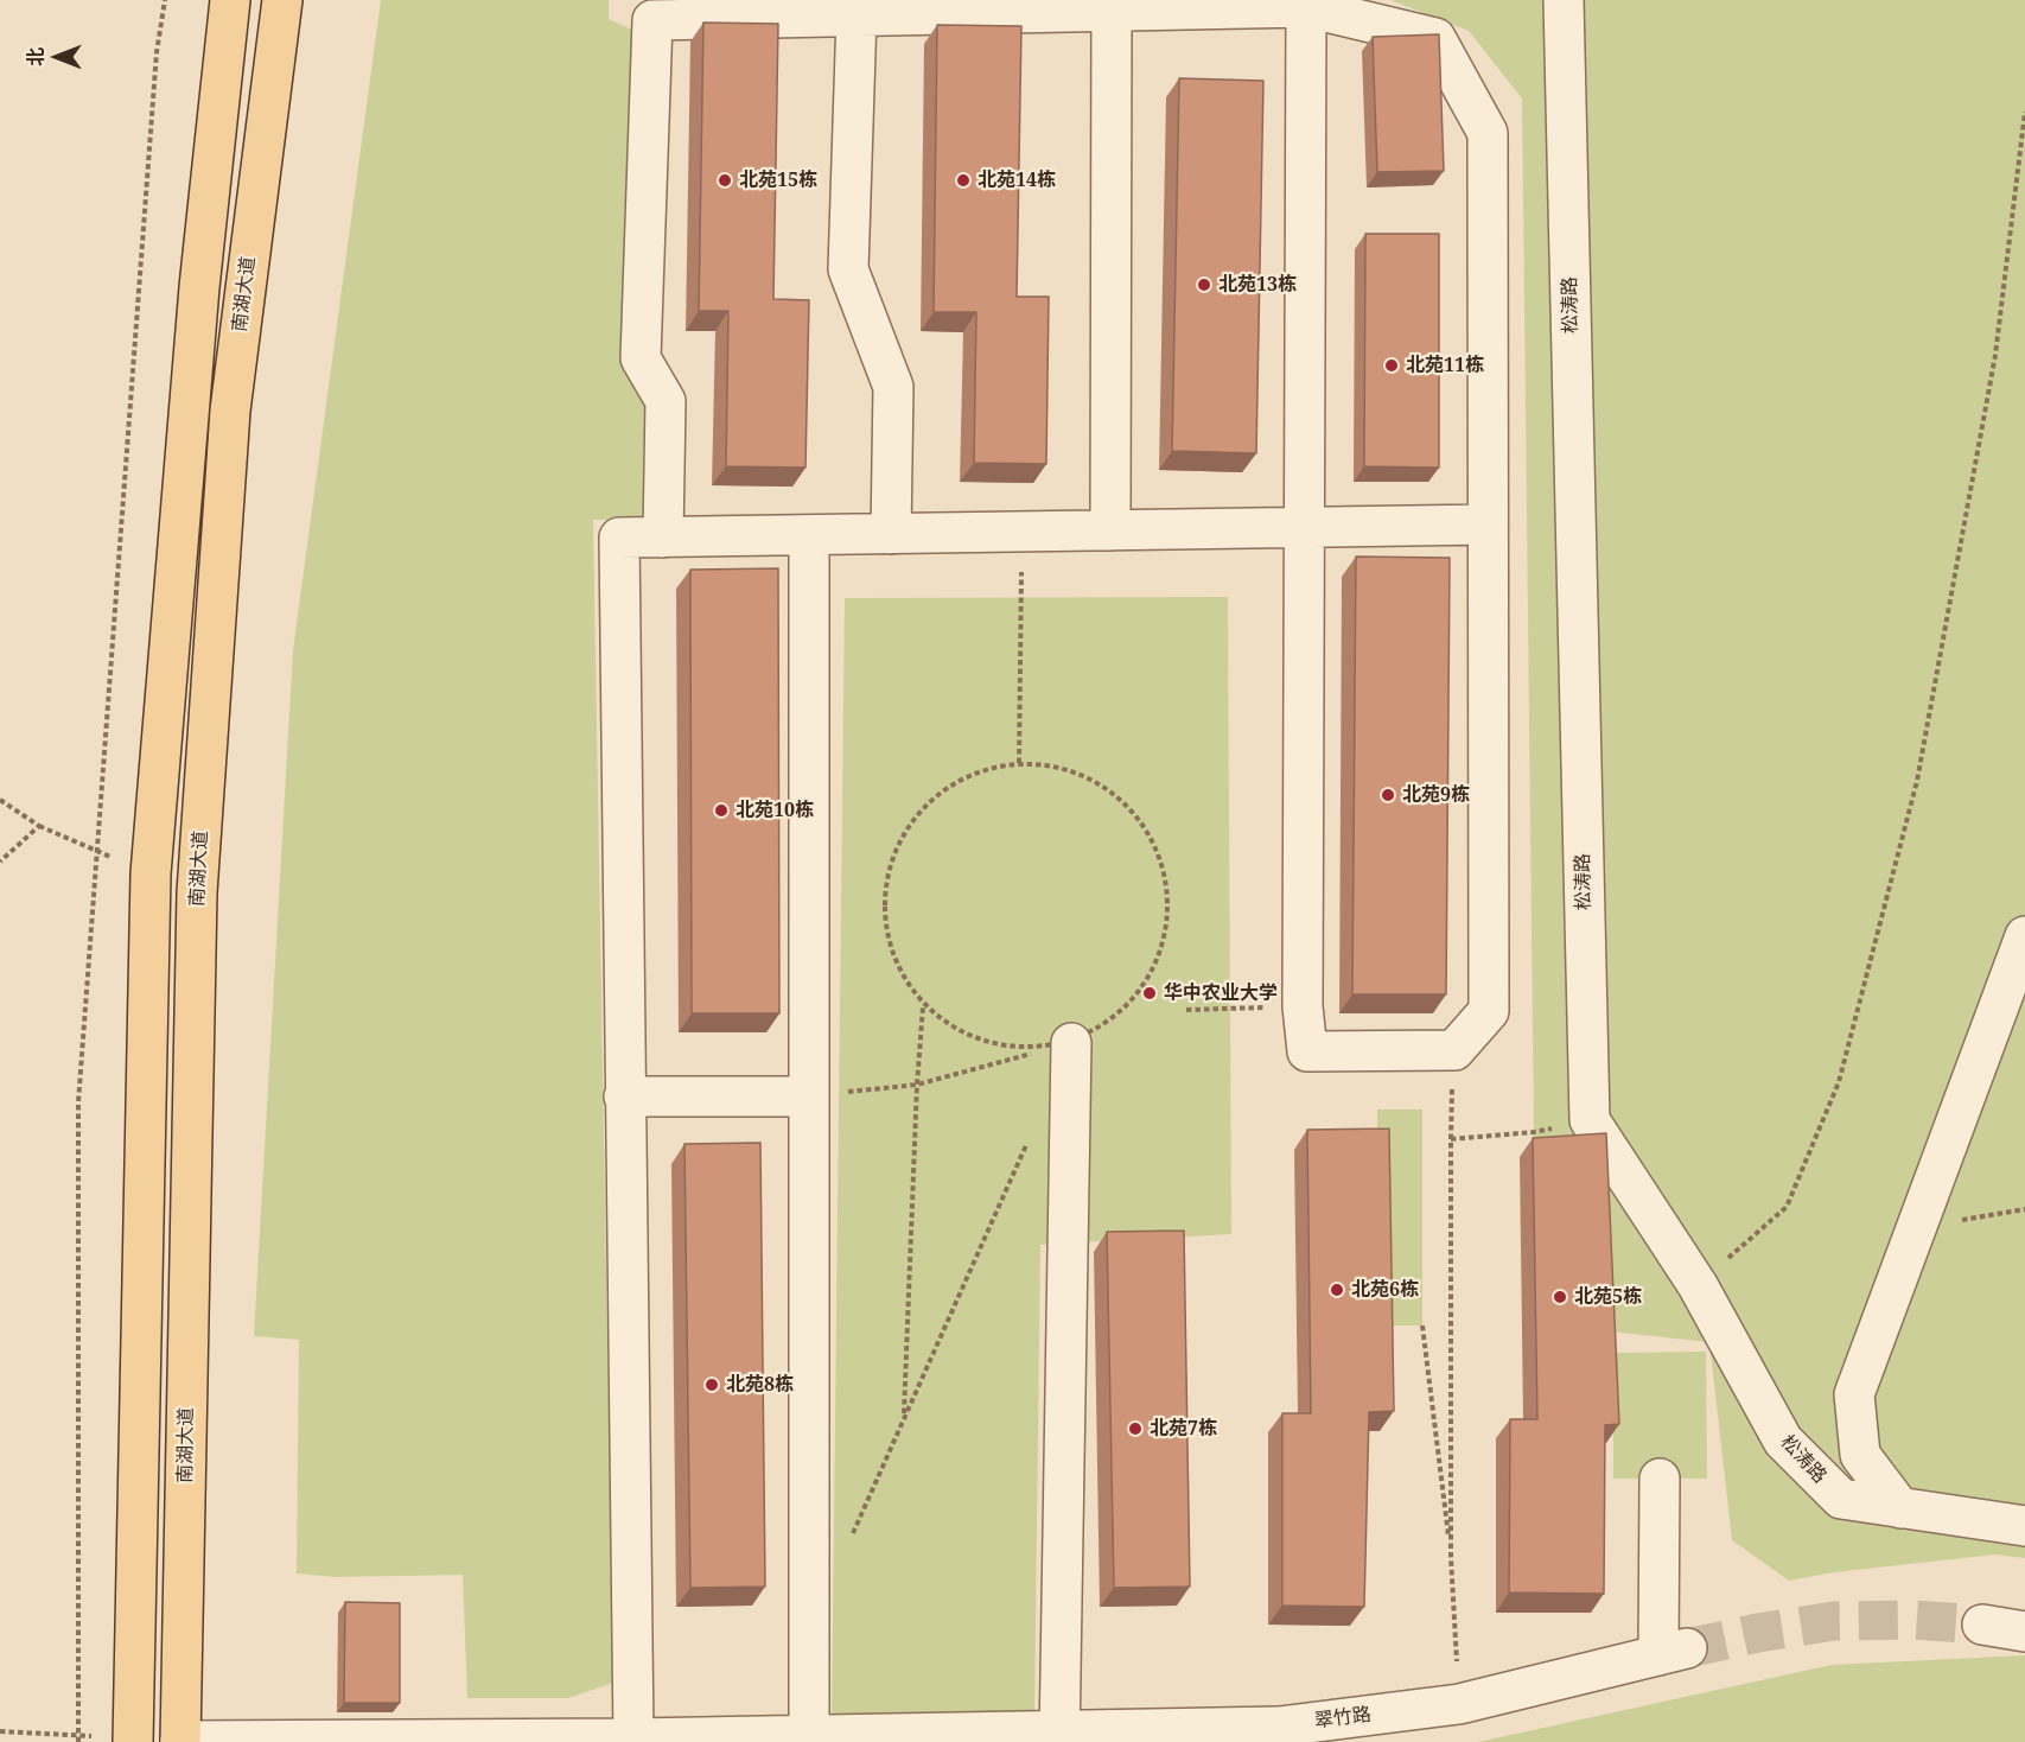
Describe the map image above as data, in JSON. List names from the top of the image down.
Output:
{
  "streets": {
    "main road": ["南湖大道"],
    "street": ["松涛路", "翠竹路"]
  },
  "crossings": [
    ["南湖大道", "翠竹路"]
  ],
  "places": [
    "北苑15栋",
    "北苑14栋",
    "北苑13栋",
    "北苑11栋",
    "北苑9栋",
    "北苑10栋",
    "华中农业大学",
    "北苑6栋",
    "北苑5栋",
    "北苑8栋",
    "北苑7栋"
  ],
  "north": "left"
}
